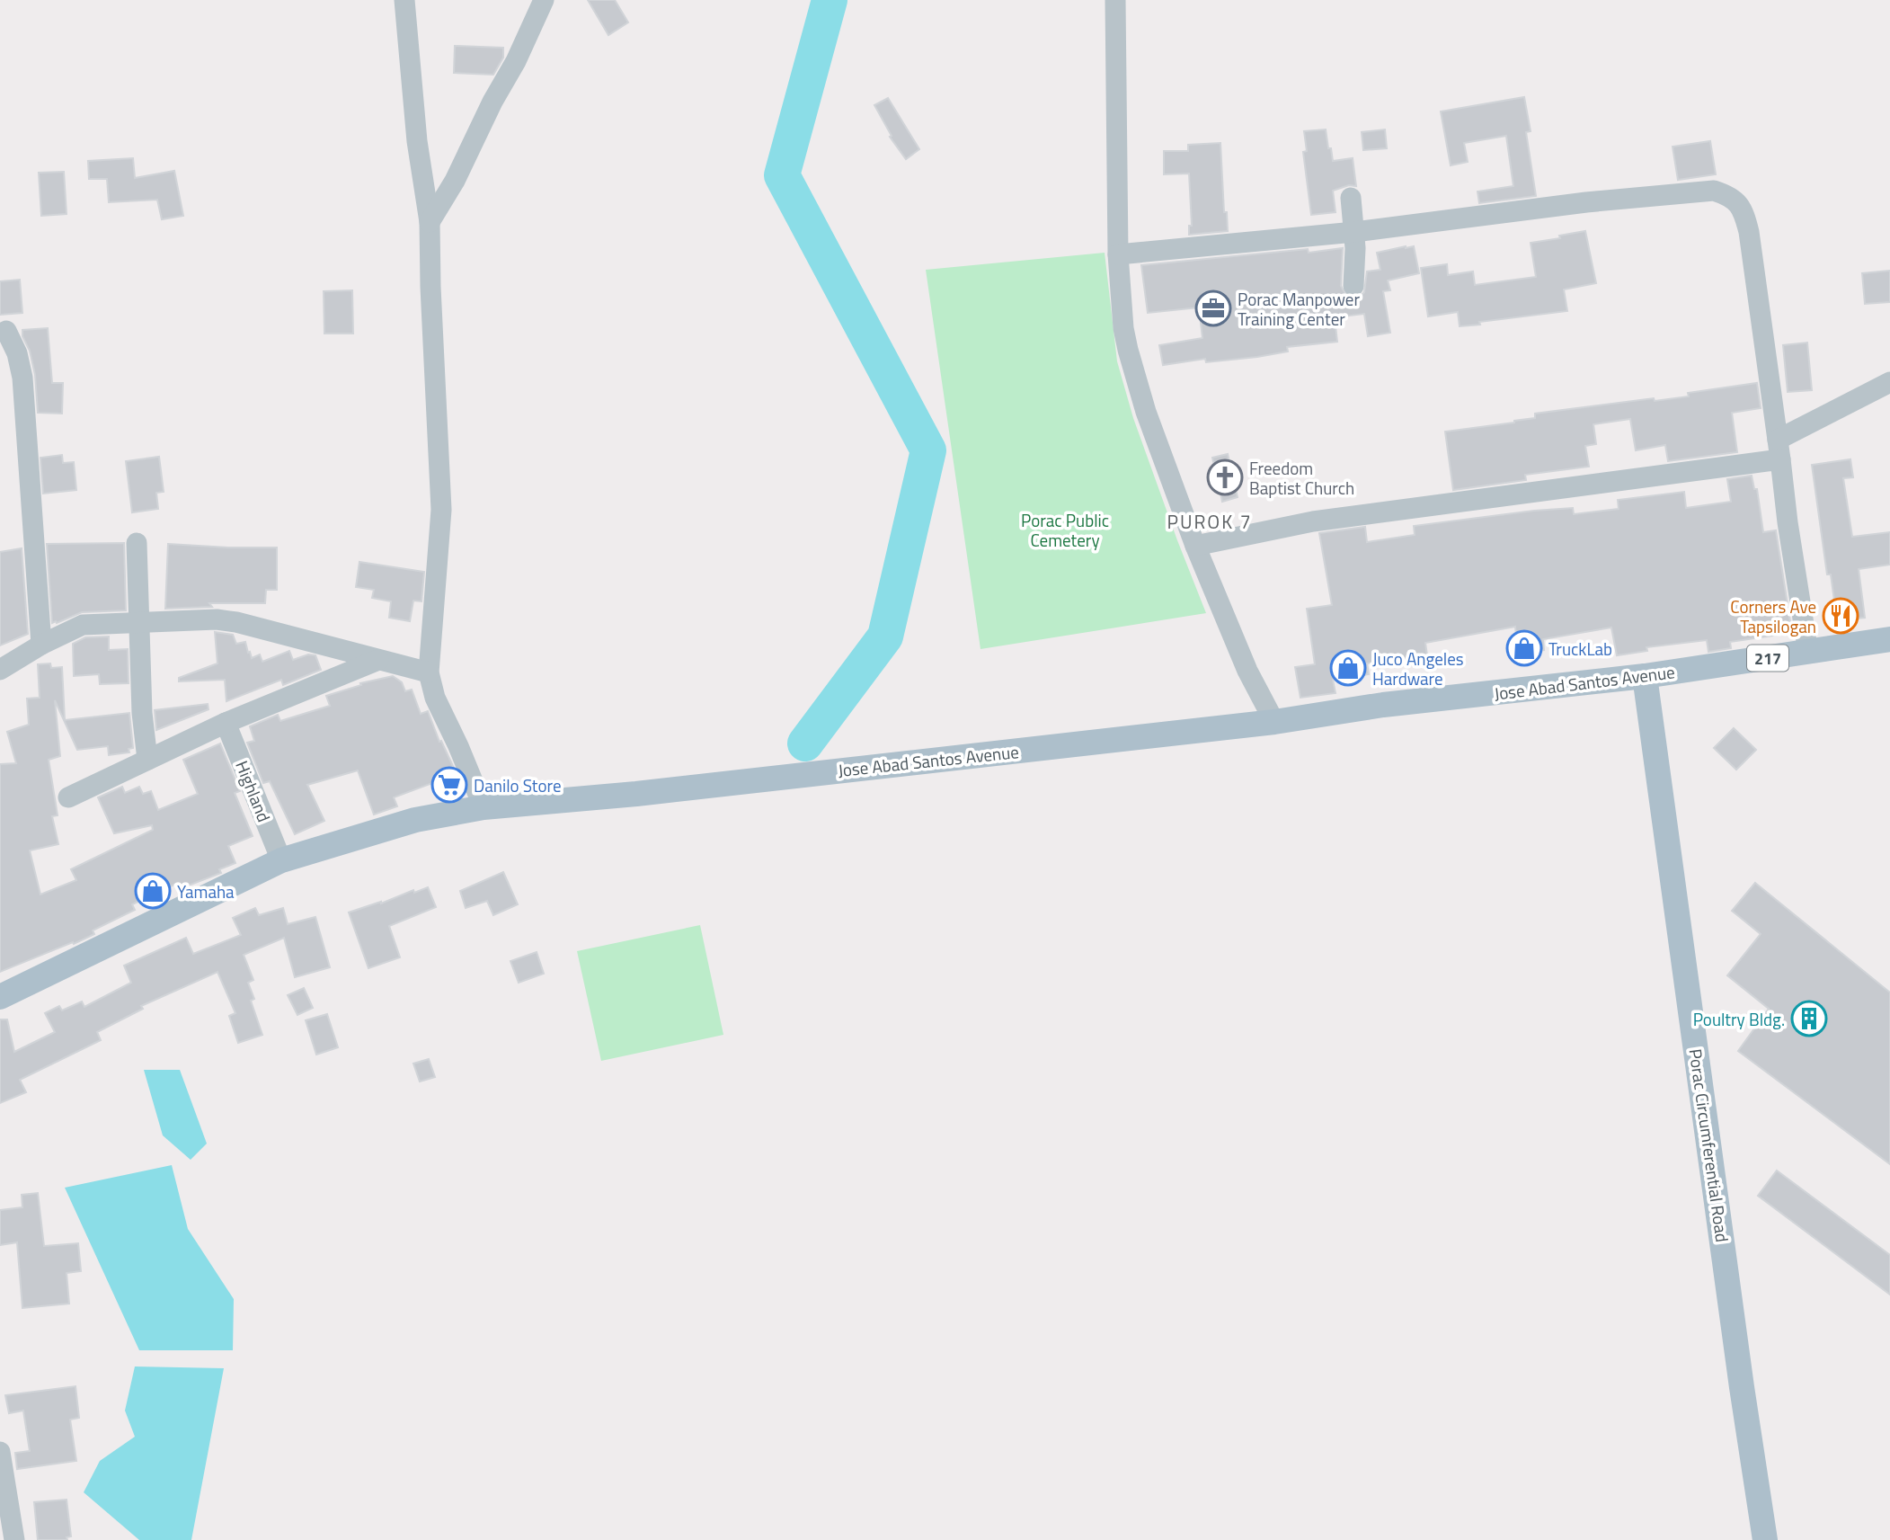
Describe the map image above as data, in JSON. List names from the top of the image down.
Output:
{
  "streets": {
    "main road": ["217", "Jose Abad Santos Avenue", "Porac Circumferential Road"],
    "street": ["Highland"]
  },
  "crossings": [
    ["Jose Abad Santos Avenue", "Highland"],
    ["Jose Abad Santos Avenue", "Porac Circumferential Road"]
  ],
  "districts": ["PUROK 7"],
  "parks": ["Porac Public Cemetery"],
  "places": {
    "office": ["Porac Manpower Training Center"],
    "church": ["Freedom Baptist Church"],
    "restaurant": ["Corners Ave Tapsilogan"],
    "shop": ["TruckLab", "Juco Angeles Hardware", "Yamaha"],
    "supermarket": ["Danilo Store"],
    "building": ["Poultry Bldg."]
  }
}
